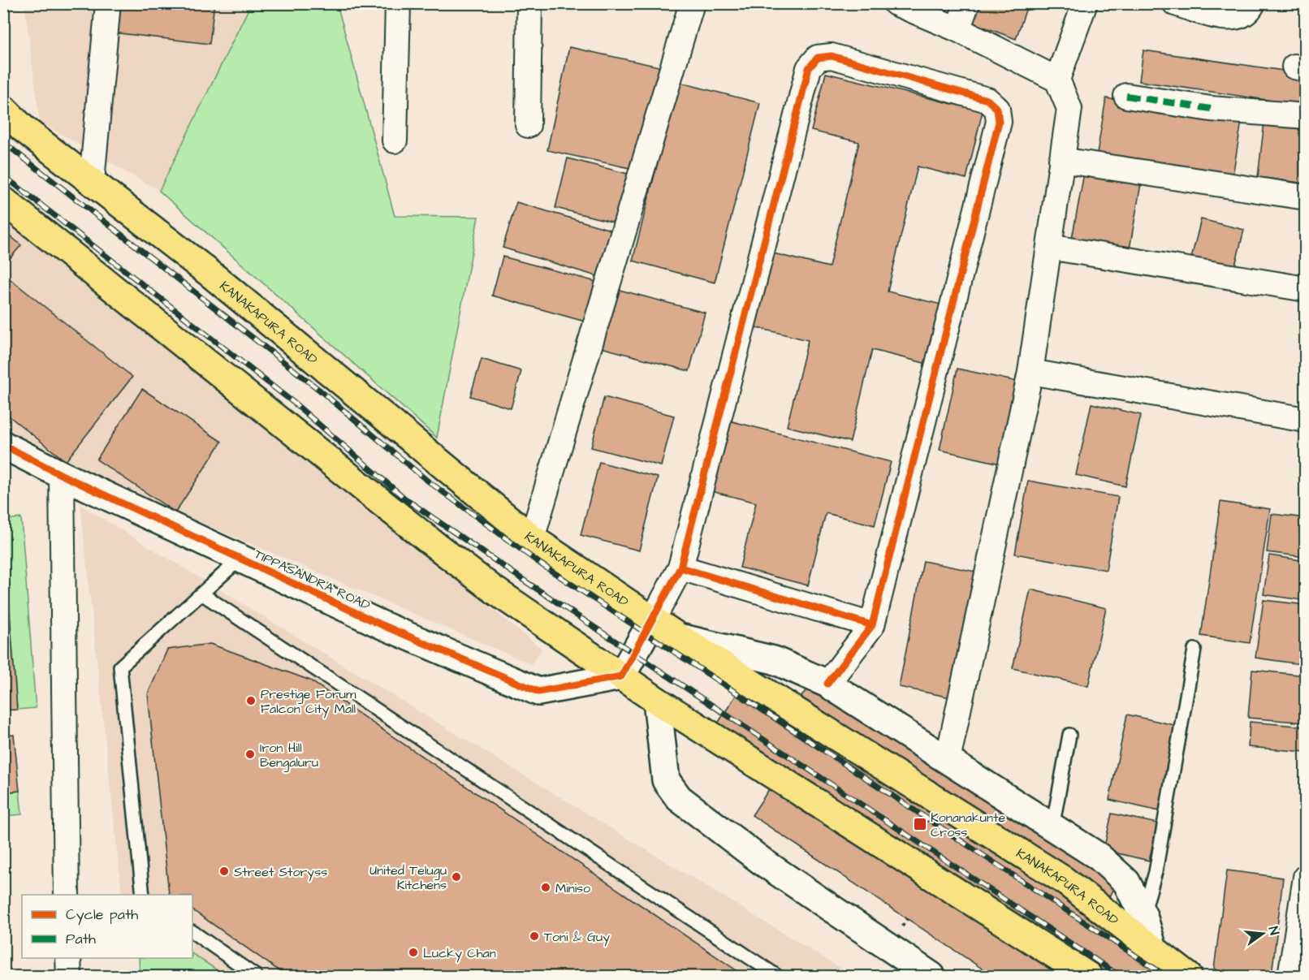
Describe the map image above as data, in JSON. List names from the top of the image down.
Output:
{
  "streets": {
    "highway": ["KANAKAPURA ROAD"],
    "street": ["TIPPASANDRA ROAD"]
  },
  "places": {
    "other": [
      "Prestige Forum Falcon City Mall",
      "Iron Hill Bengaluru",
      "Street Storyss",
      "United Telugu Kitchens",
      "Miniso",
      "Toni & Guy",
      "Lucky Chan"
    ],
    "transit": ["Konanakunte Cross"]
  },
  "legend": ["Cycle path", "Path"],
  "north": "right"
}
